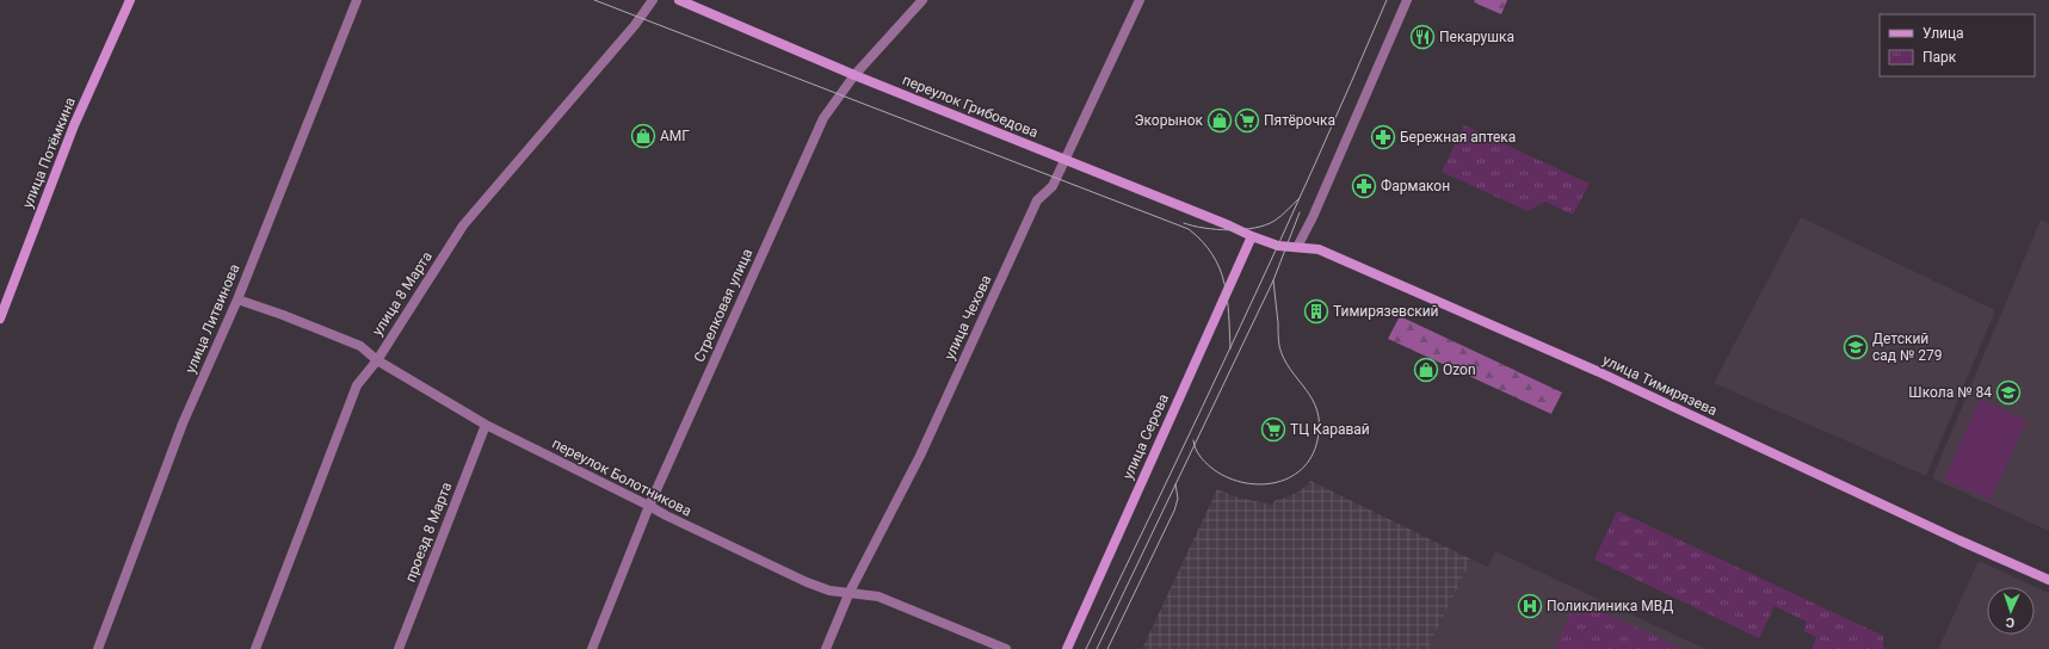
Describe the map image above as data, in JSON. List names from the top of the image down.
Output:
{
  "streets": {
    "street": [
      "переулок Грибоедова",
      "улица Потёмкина",
      "улица 8 Марта",
      "Стрелковая улица",
      "улица Чехова",
      "улица Литвинова",
      "улица Тимирязева",
      "улица Серова",
      "переулок Болотникова",
      "проезд 8 Марта"
    ]
  },
  "crossings": [
    ["переулок Грибоедова", "Стрелковая улица"],
    ["переулок Грибоедова", "улица Чехова"],
    ["переулок Грибоедова", "улица Тимирязева"],
    ["переулок Грибоедова", "улица Серова"],
    ["улица 8 Марта", "переулок Болотникова"],
    ["Стрелковая улица", "переулок Болотникова"],
    ["улица Чехова", "переулок Болотникова"],
    ["улица Литвинова", "переулок Болотникова"],
    ["улица Тимирязева", "улица Серова"],
    ["переулок Болотникова", "проезд 8 Марта"]
  ],
  "places": {
    "restaurant": ["Пекарушка"],
    "shop": ["Экорынок", "АМГ", "Ozon"],
    "supermarket": ["Пятёрочка", "ТЦ Каравай"],
    "pharmacy": ["Бережная аптека", "Фармакон"],
    "building": ["Тимирязевский"],
    "school or university": ["Детский сад № 279", "Школа № 84"],
    "hospital": ["Поликлиника МВД"]
  },
  "legend": ["Улица", "Парк"],
  "north": "bottom"
}
